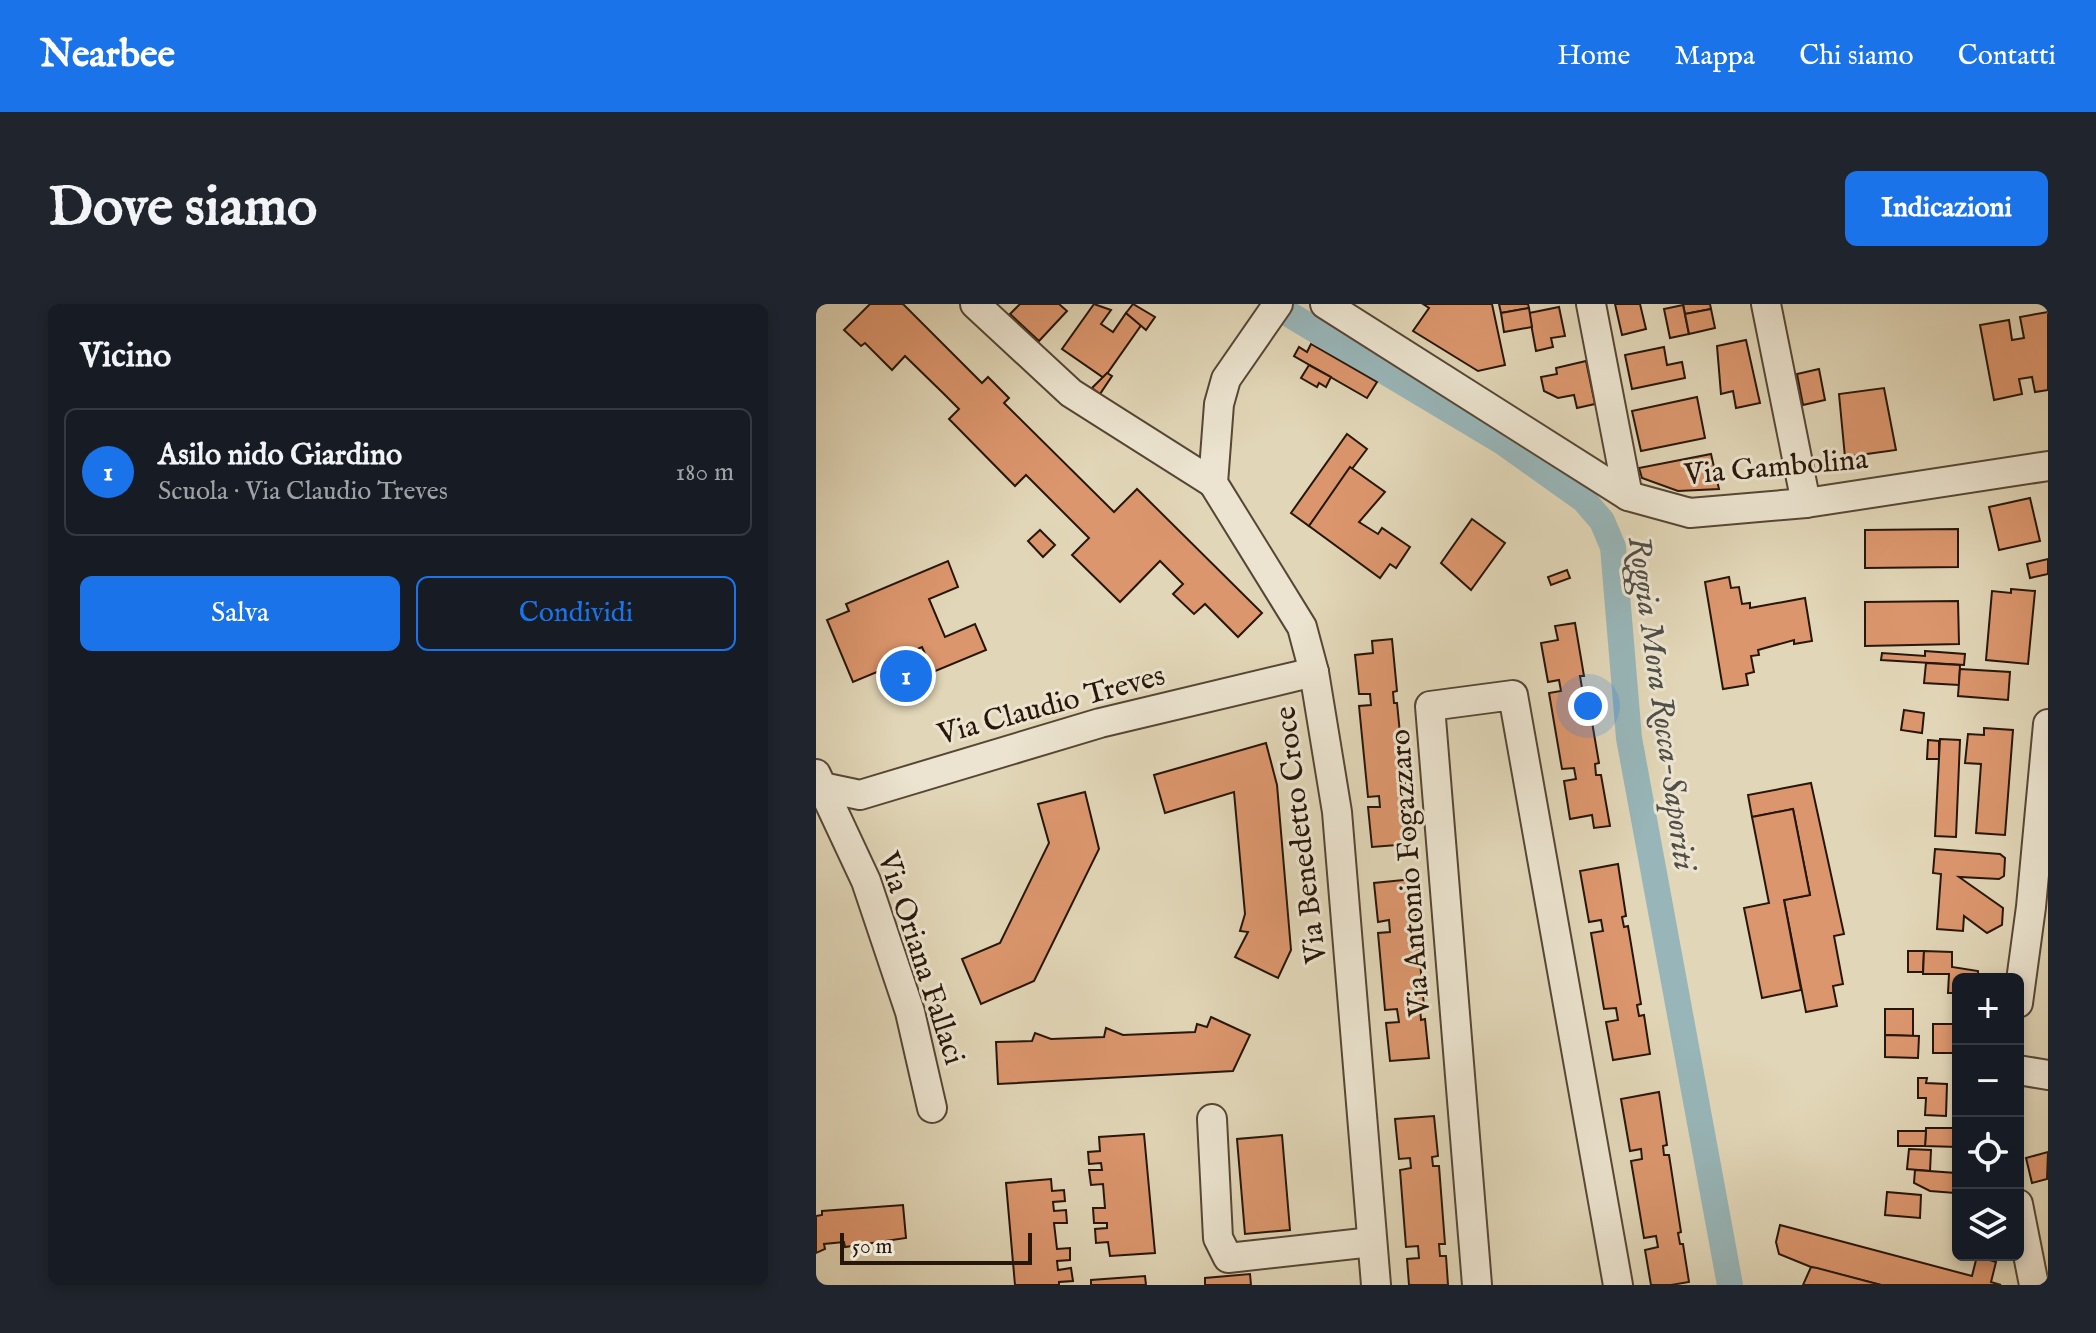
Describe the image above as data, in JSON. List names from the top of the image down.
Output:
{
  "streets": {
    "street": [
      "Via Gambolina",
      "Via Claudio Treves",
      "Via Benedetto Croce",
      "Via Antonio Fogazzaro",
      "Via Oriana Fallaci"
    ]
  },
  "crossings": [
    ["Via Claudio Treves", "Via Benedetto Croce"],
    ["Via Claudio Treves", "Via Oriana Fallaci"]
  ],
  "water": ["Roggia Mora Rocca-Saporiti"],
  "scale_bar": "50 m",
  "page": {
    "header": "Nearbee",
    "nav": [
      "Home",
      "Mappa",
      "Chi siamo",
      "Contatti"
    ],
    "buttons": [
      "Indicazioni",
      ["Salva", "Condividi"]
    ],
    "title": "Dove siamo",
    "heading": "Vicino",
    "list": [
      {
        "mark": "1",
        "name": "Asilo nido Giardino",
        "note": "Scuola · Via Claudio Treves",
        "value": "180 m"
      }
    ],
    "pins": "1",
    "map_buttons": ["+", "−"],
    "scale": "50 m"
  }
}
